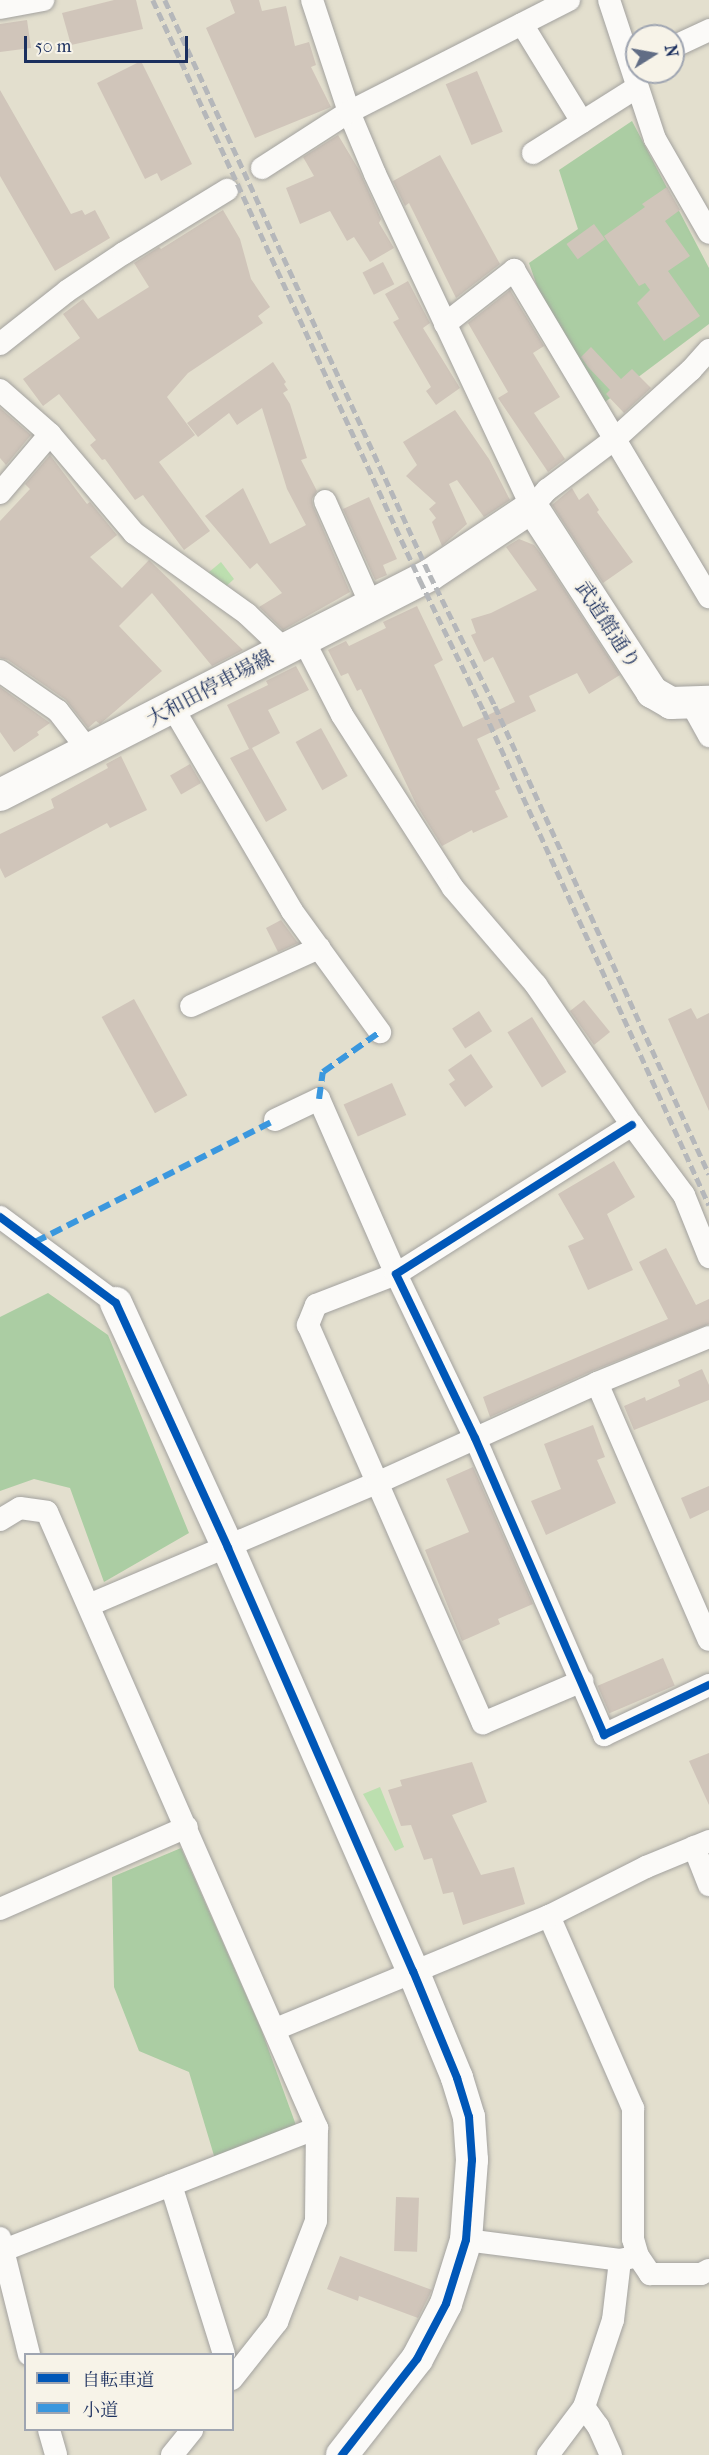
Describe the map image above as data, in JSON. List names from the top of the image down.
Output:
{
  "streets": {
    "street": ["武道館通り", "大和田停車場線"]
  },
  "crossings": [
    ["武道館通り", "大和田停車場線"]
  ],
  "legend": ["自転車道", "小道"],
  "scale_bar": "50 m",
  "north": "right"
}
